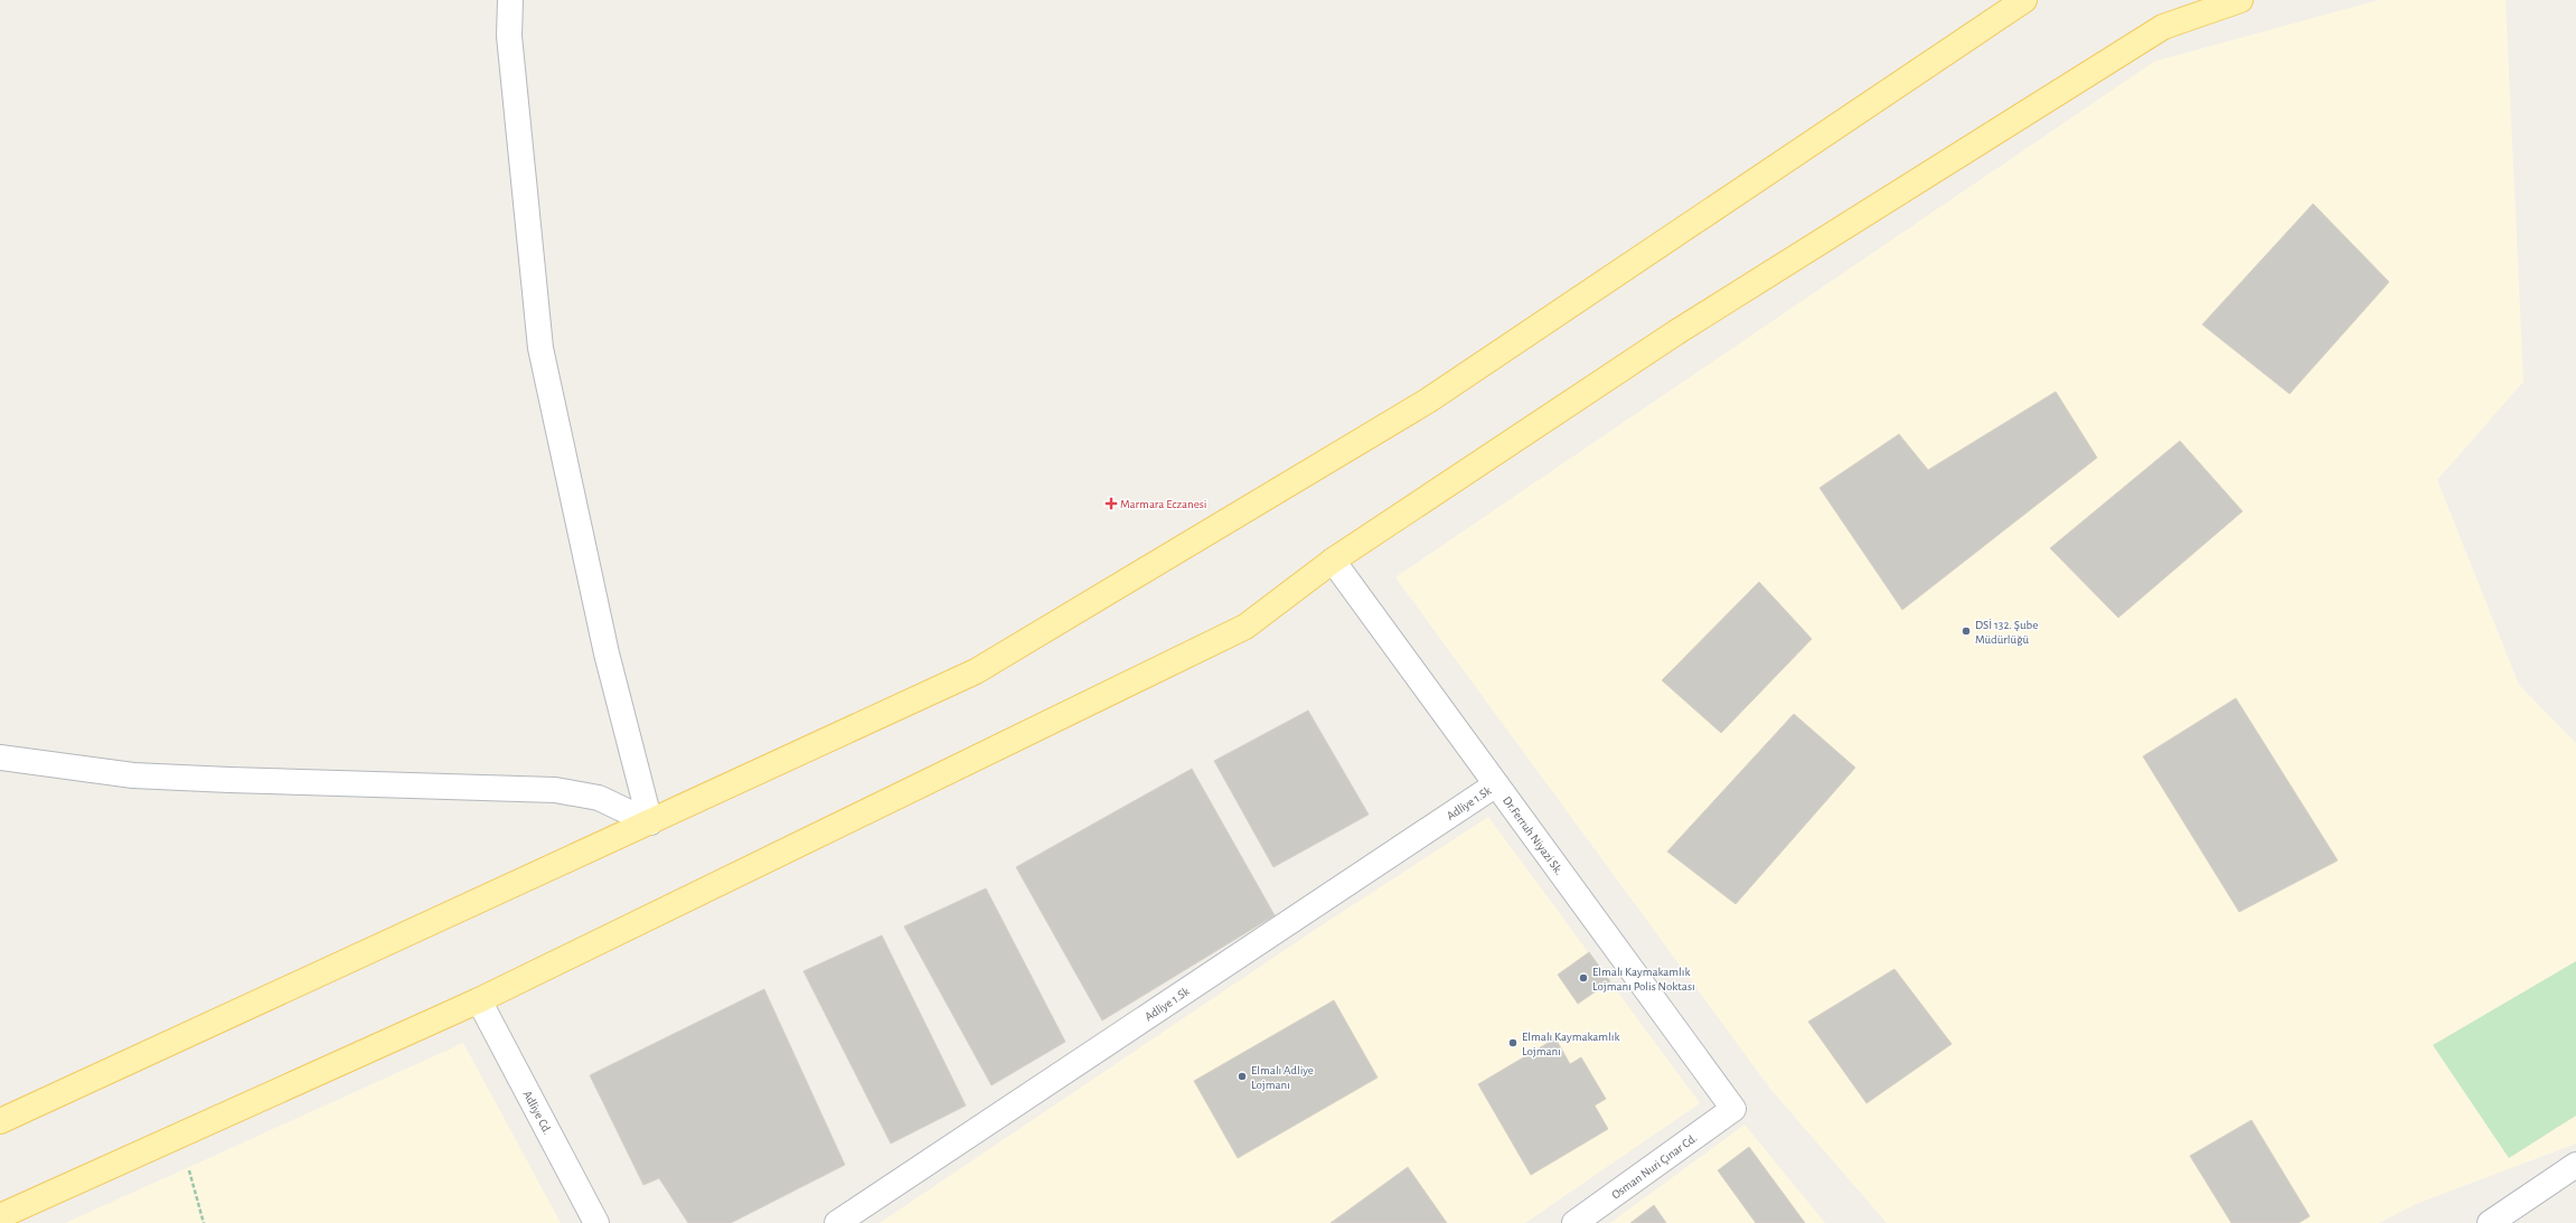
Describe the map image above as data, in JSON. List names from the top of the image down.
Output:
{
  "streets": {
    "street": [
      "Adliye 1.Sk",
      "Dr.Ferruh Niyazi Sk.",
      "Adliye Cd.",
      "Osman Nuri Çınar Cd."
    ]
  },
  "crossings": [
    ["Adliye 1.Sk", "Dr.Ferruh Niyazi Sk."],
    ["Dr.Ferruh Niyazi Sk.", "Osman Nuri Çınar Cd."]
  ],
  "places": {
    "health": ["Marmara Eczanesi"],
    "other": [
      "DSİ 132. Şube Müdürlüğü",
      "Elmalı Kaymakamlık Lojmanı Polis Noktası",
      "Elmalı Kaymakamlık Lojmanı",
      "Elmalı Adliye Lojmanı"
    ]
  }
}
